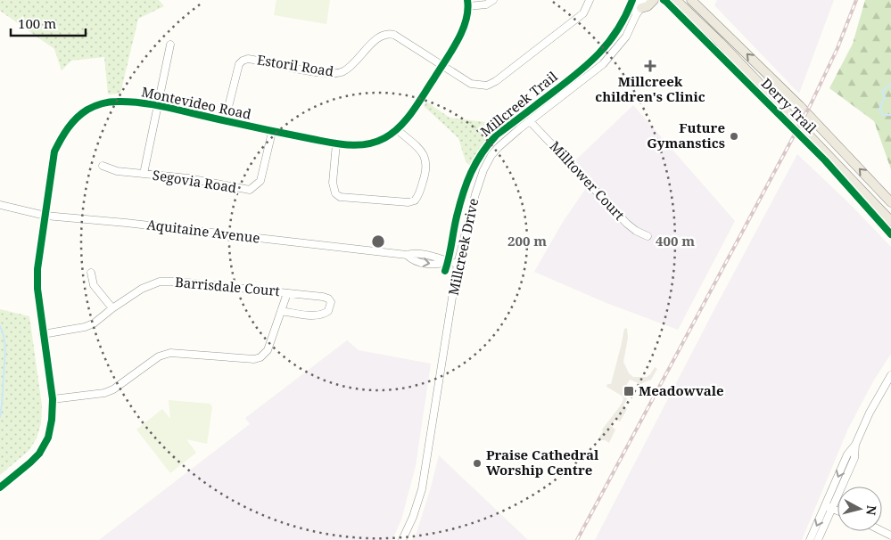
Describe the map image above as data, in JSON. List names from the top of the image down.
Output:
{
  "streets": {
    "street": [
      "Estoril Road",
      "Montevideo Road",
      "Milltower Court",
      "Segovia Road",
      "Aquitaine Avenue",
      "Millcreek Drive",
      "Barrisdale Court"
    ],
    "cycle path": ["Millcreek Trail", "Derry Trail"]
  },
  "crossings": [
    ["Estoril Road", "Montevideo Road"],
    ["Montevideo Road", "Segovia Road"],
    ["Montevideo Road", "Aquitaine Avenue"],
    ["Montevideo Road", "Barrisdale Court"],
    ["Milltower Court", "Millcreek Drive"],
    ["Aquitaine Avenue", "Millcreek Drive"]
  ],
  "places": {
    "health": ["Millcreek children's Clinic"],
    "other": ["Future Gymanstics", "Praise Cathedral Worship Centre"],
    "transit": ["Meadowvale"]
  },
  "scale_bar": "100 m",
  "north": "right",
  "rings": ["200 m", "400 m"]
}
